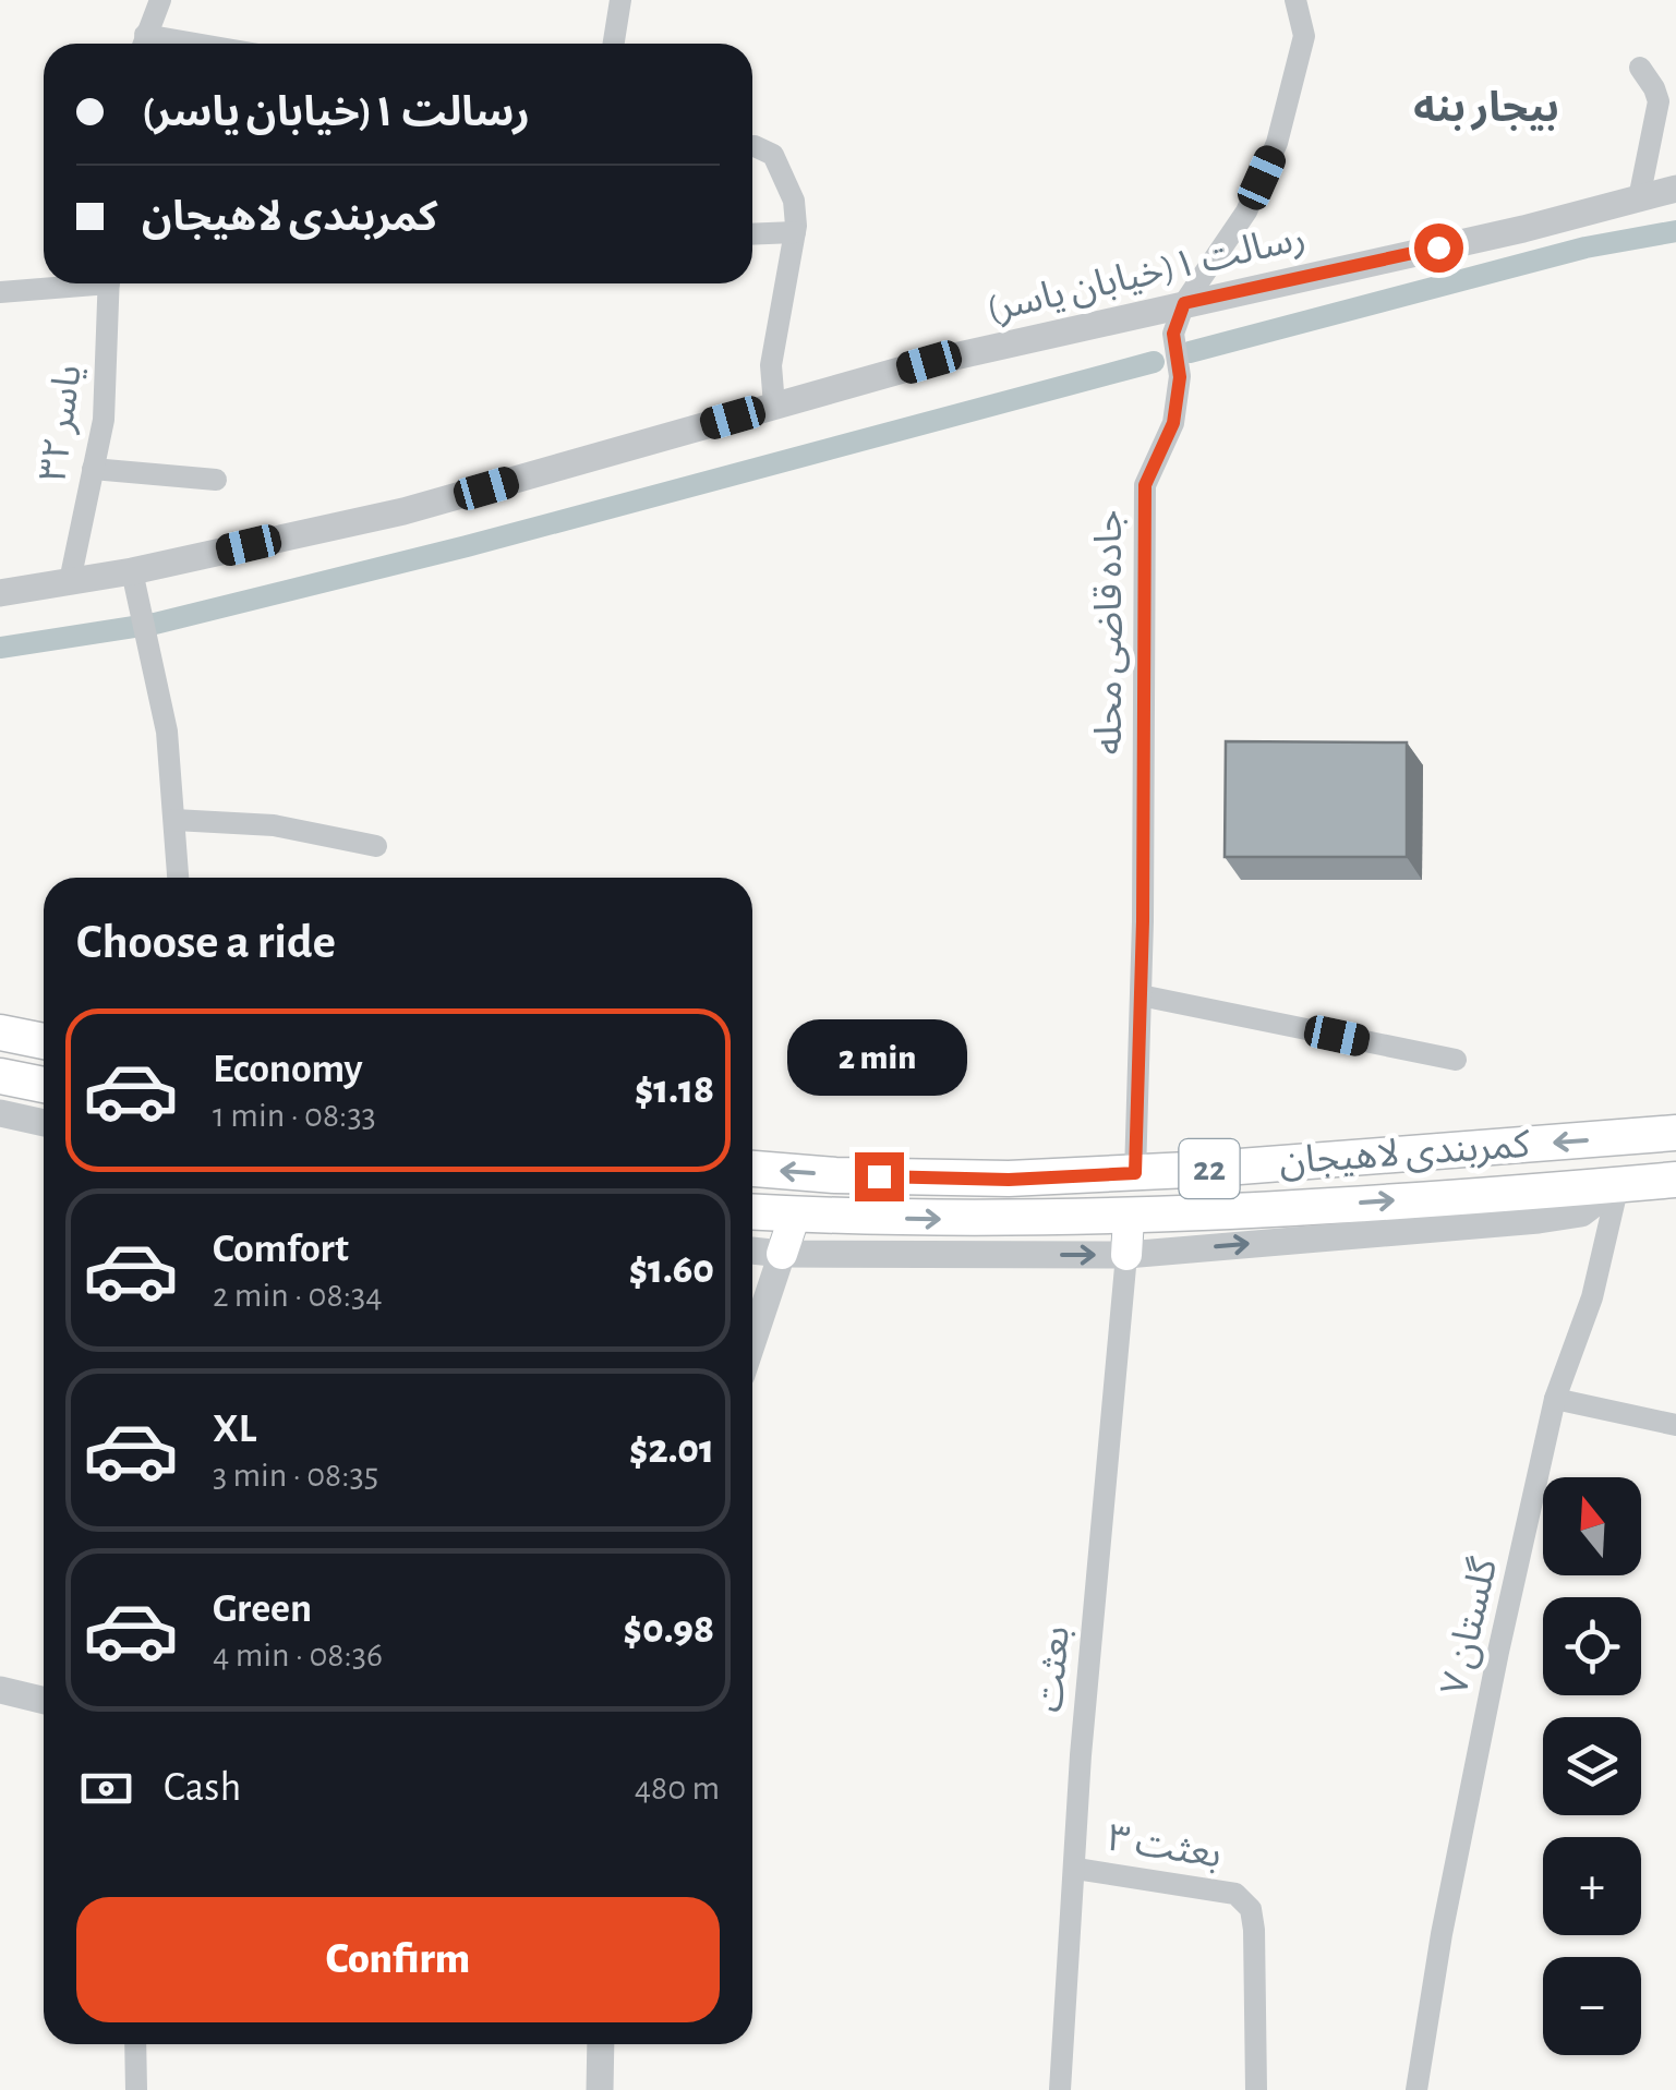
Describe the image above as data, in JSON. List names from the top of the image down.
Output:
{
  "streets": {
    "highway": ["کمربندی لاهیجان", "22"],
    "street": [
      "رسالت ۱(خیابان یاسر)",
      "یاسر ۳۲",
      "جاده قاضی محله",
      "گلستان ۷",
      "بعثت",
      "بعثت ۳"
    ]
  },
  "crossings": [
    ["رسالت ۱(خیابان یاسر)", "یاسر ۳۲"],
    ["رسالت ۱(خیابان یاسر)", "جاده قاضی محله"],
    ["جاده قاضی محله", "کمربندی لاهیجان"],
    ["کمربندی لاهیجان", "گلستان ۷"],
    ["بعثت", "بعثت ۳"]
  ],
  "districts": ["بیجار بنه"],
  "north": "top",
  "page": {
    "banner": ["رسالت ۱(خیابان یاسر)", "کمربندی لاهیجان"],
    "heading": "Choose a ride",
    "list": [
      {
        "name": "Economy",
        "note": "1 min · 08:33",
        "value": "$1.18"
      },
      {
        "name": "Comfort",
        "note": "2 min · 08:34",
        "value": "$1.60"
      },
      {
        "name": "XL",
        "note": "3 min · 08:35",
        "value": "$2.01"
      },
      {
        "name": "Green",
        "note": "4 min · 08:36",
        "value": "$0.98"
      }
    ],
    "bubble": "2 min",
    "map_buttons": ["+", "−"],
    "pay": ["Cash", "480 m"],
    "buttons": "Confirm"
  }
}
